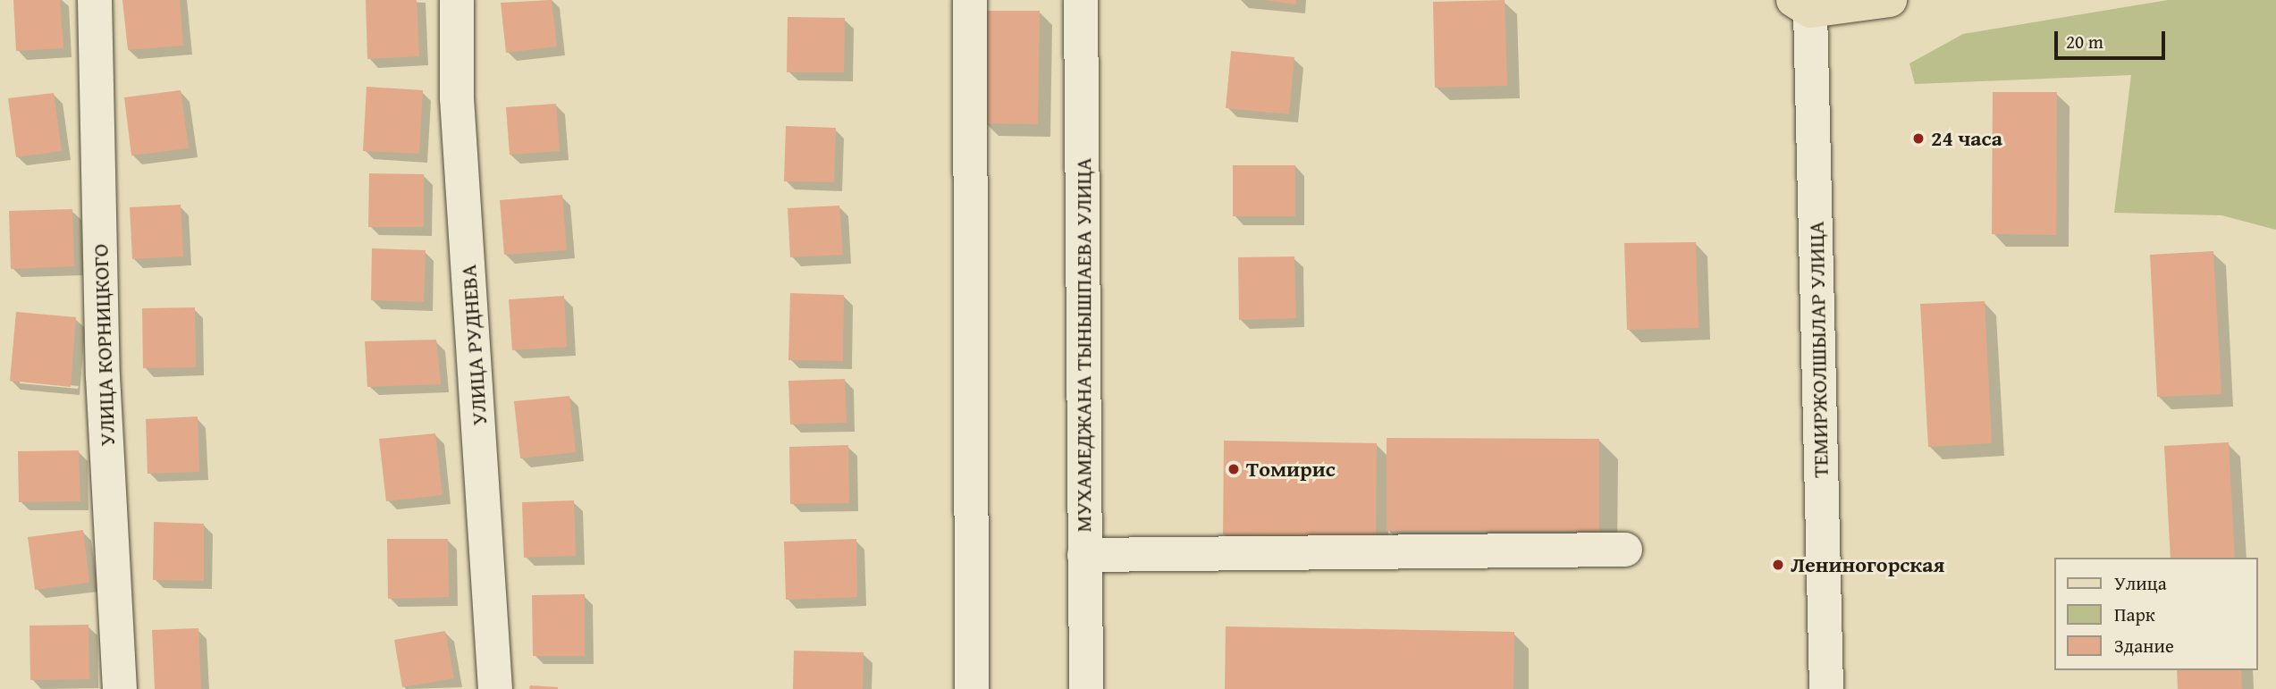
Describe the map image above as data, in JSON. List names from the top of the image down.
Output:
{
  "streets": {
    "street": [
      "УЛИЦА КОРНИЦКОГО",
      "УЛИЦА РУДНЕВА",
      "МУХАМЕДЖАНА ТЫНЫШПАЕВА УЛИЦА",
      "ТЕМИРЖОЛШЫЛАР УЛИЦА"
    ]
  },
  "places": ["24 часа", "Томирис", "Лениногорская"],
  "legend": ["Улица", "Парк", "Здание"],
  "scale_bar": "20 m"
}
